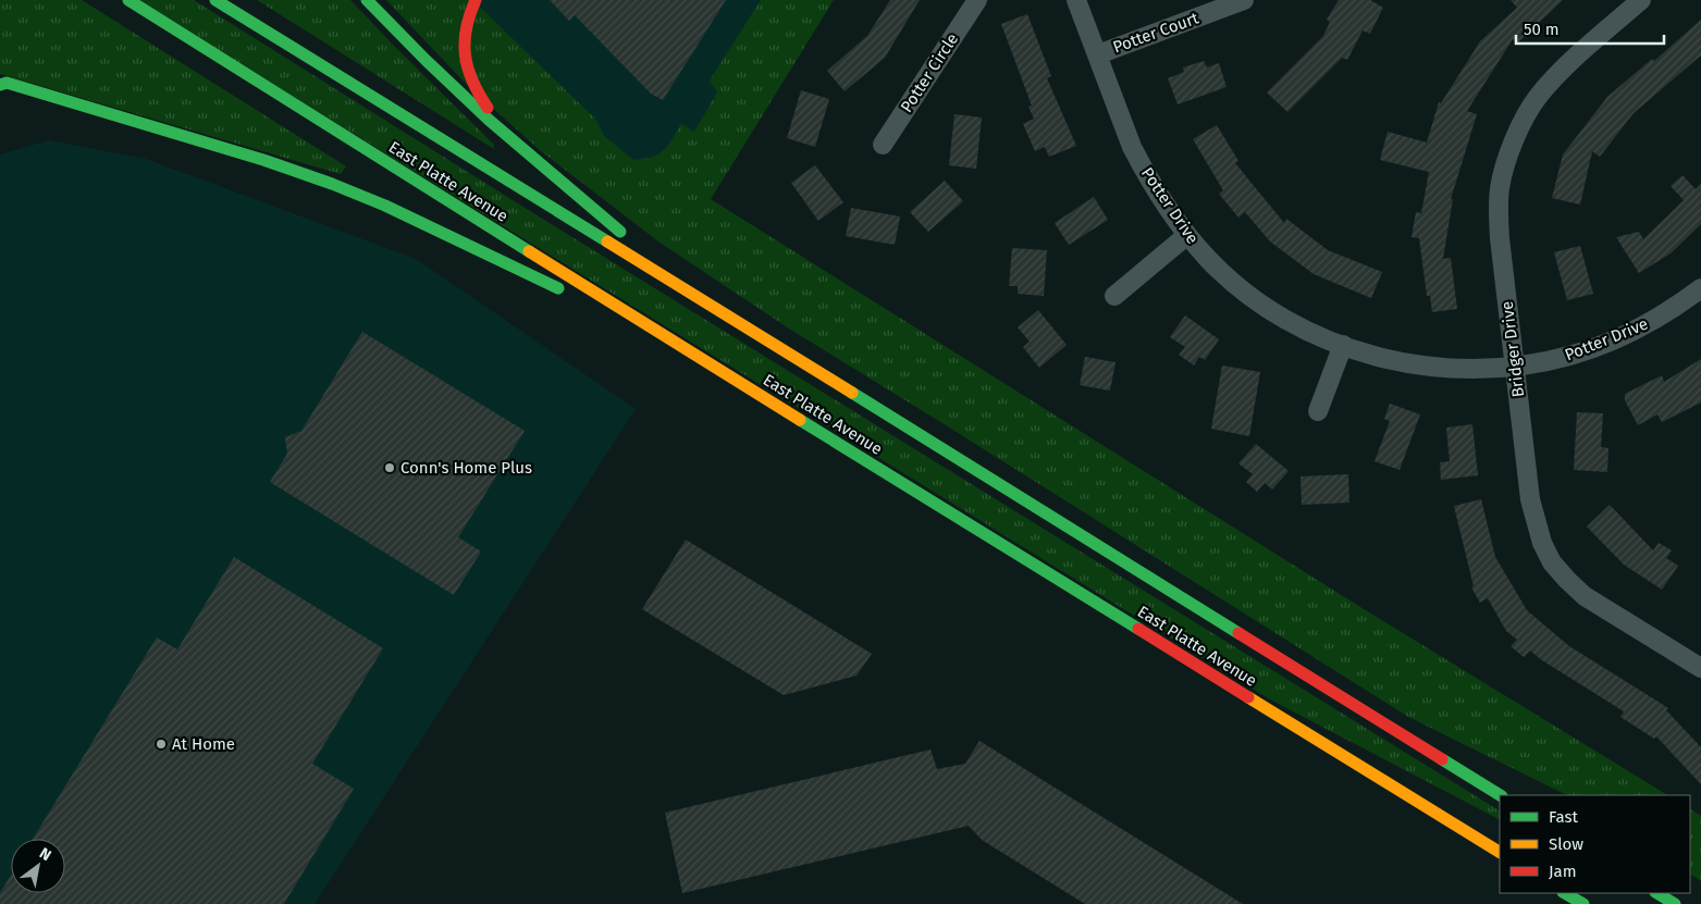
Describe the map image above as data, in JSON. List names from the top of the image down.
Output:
{
  "streets": {
    "highway": ["East Platte Avenue"],
    "street": [
      "Potter Court",
      "Potter Circle",
      "Potter Drive",
      "Bridger Drive"
    ]
  },
  "crossings": [
    ["Potter Court", "Potter Drive"],
    ["Potter Drive", "Bridger Drive"]
  ],
  "places": ["Conn's Home Plus", "At Home"],
  "legend": ["Fast", "Slow", "Jam"],
  "scale_bar": "50 m",
  "north": "top right"
}
